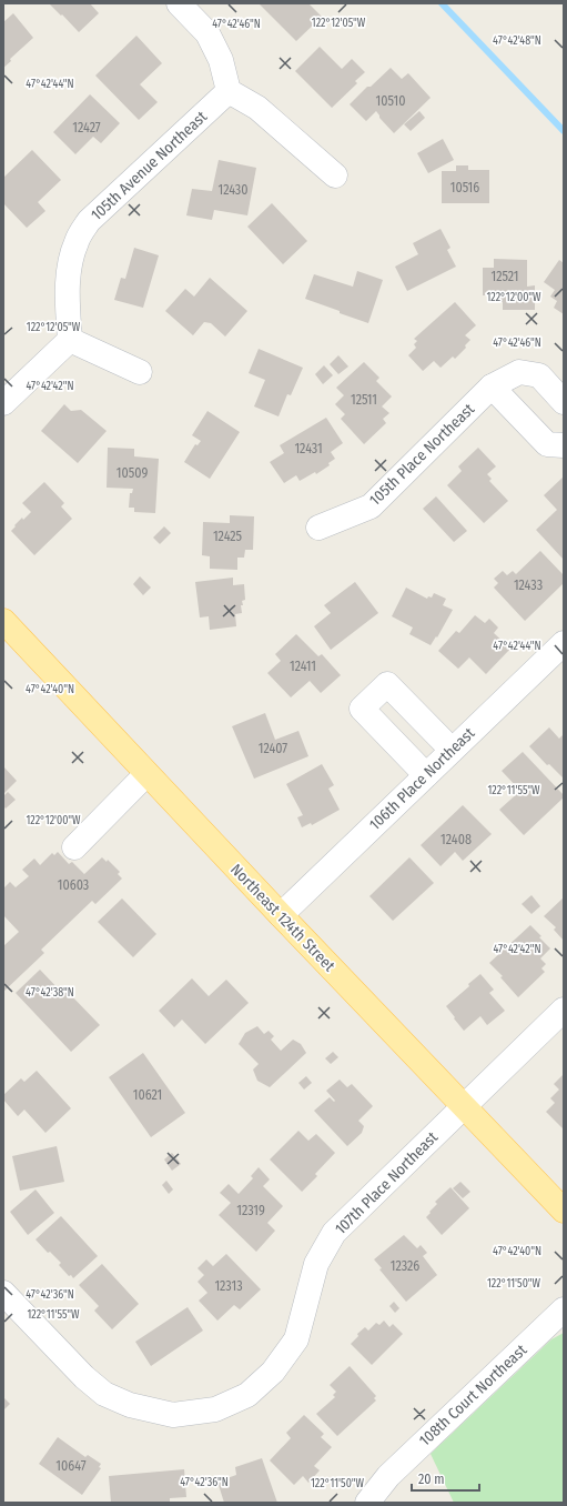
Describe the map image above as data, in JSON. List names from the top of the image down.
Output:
{
  "streets": {
    "main road": ["Northeast 124th Street"],
    "street": [
      "105th Avenue Northeast",
      "105th Place Northeast",
      "106th Place Northeast",
      "107th Place Northeast",
      "108th Court Northeast"
    ]
  },
  "crossings": [
    ["106th Place Northeast", "Northeast 124th Street"],
    ["Northeast 124th Street", "107th Place Northeast"]
  ],
  "house_numbers": [
    "10510",
    "12427",
    "10516",
    "12430",
    "12521",
    "12511",
    "12431",
    "10509",
    "12425",
    "12433",
    "12411",
    "12407",
    "12408",
    "10603",
    "10621",
    "12319",
    "12326",
    "12313",
    "10647"
  ],
  "scale_bar": "20 m",
  "coordinates": [
    "122°12'05\"W",
    "47°42'46\"N",
    "47°42'48\"N",
    "47°42'44\"N",
    "122°12'00\"W",
    "47°42'42\"N",
    "47°42'40\"N",
    "122°11'55\"W",
    "47°42'38\"N",
    "122°11'50\"W",
    "47°42'36\"N"
  ]
}
